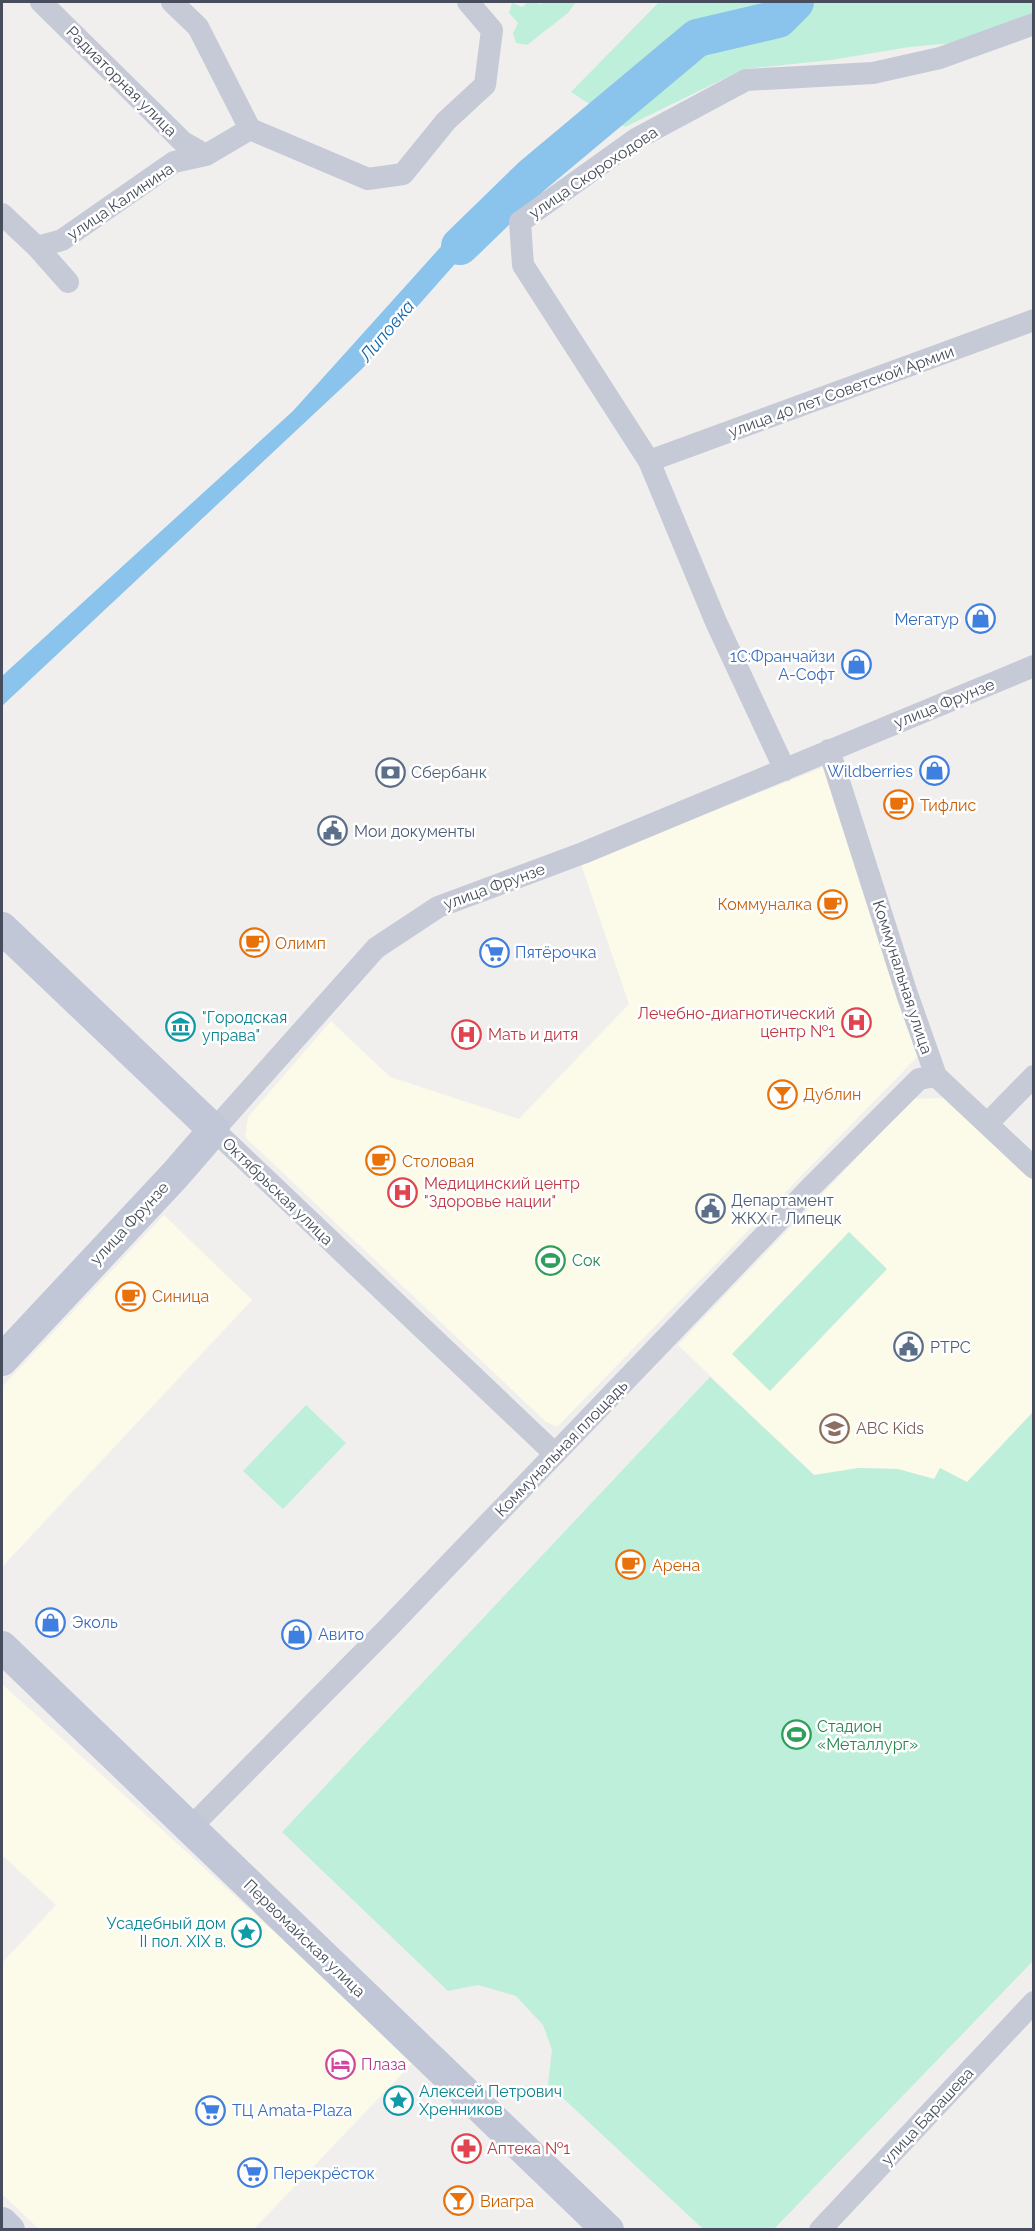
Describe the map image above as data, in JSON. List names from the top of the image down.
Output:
{
  "streets": {
    "main road": ["улица Фрунзе", "Октябрьская улица", "Первомайская улица"],
    "street": [
      "Радиаторная улица",
      "улица Скороходова",
      "улица Калинина",
      "улица 40 лет Советской Армии",
      "Коммунальная улица",
      "Коммунальная площадь",
      "улица Барашева"
    ]
  },
  "crossings": [
    ["Радиаторная улица", "улица Калинина"],
    ["улица Скороходова", "улица 40 лет Советской Армии"],
    ["улица Фрунзе", "Коммунальная улица"],
    ["улица Фрунзе", "Октябрьская улица"],
    ["Коммунальная улица", "Коммунальная площадь"],
    ["Октябрьская улица", "Коммунальная площадь"],
    ["Коммунальная площадь", "Первомайская улица"]
  ],
  "water": ["Липовка"],
  "places": {
    "shop": [
      "Мегатур",
      "1С:Франчайзи А-Софт",
      "Wildberries",
      "Эколь",
      "Авито"
    ],
    "bank": ["Сбербанк"],
    "cafe": [
      "Тифлис",
      "Коммуналка",
      "Олимп",
      "Столовая",
      "Синица",
      "Арена"
    ],
    "public building": ["Мои документы", "Департамент ЖКХ г. Липецк", "РТРС"],
    "supermarket": ["Пятёрочка", "ТЦ Amata-Plaza", "Перекрёсток"],
    "hospital": ["Лечебно-диагнотический центр №1", "Мать и дитя", "Медицинский центр \"Здоровье нации\""],
    "museum": ["\"Городская управа\""],
    "bar": ["Дублин", "Виагра"],
    "sports": ["Сок", "Стадион «Металлург»"],
    "school or university": ["ABC Kids"],
    "place": ["Усадебный дом II пол. XIX в.", "Алексей Петрович Хренников"],
    "hotel": ["Плаза"],
    "pharmacy": ["Аптека №1"]
  }
}
